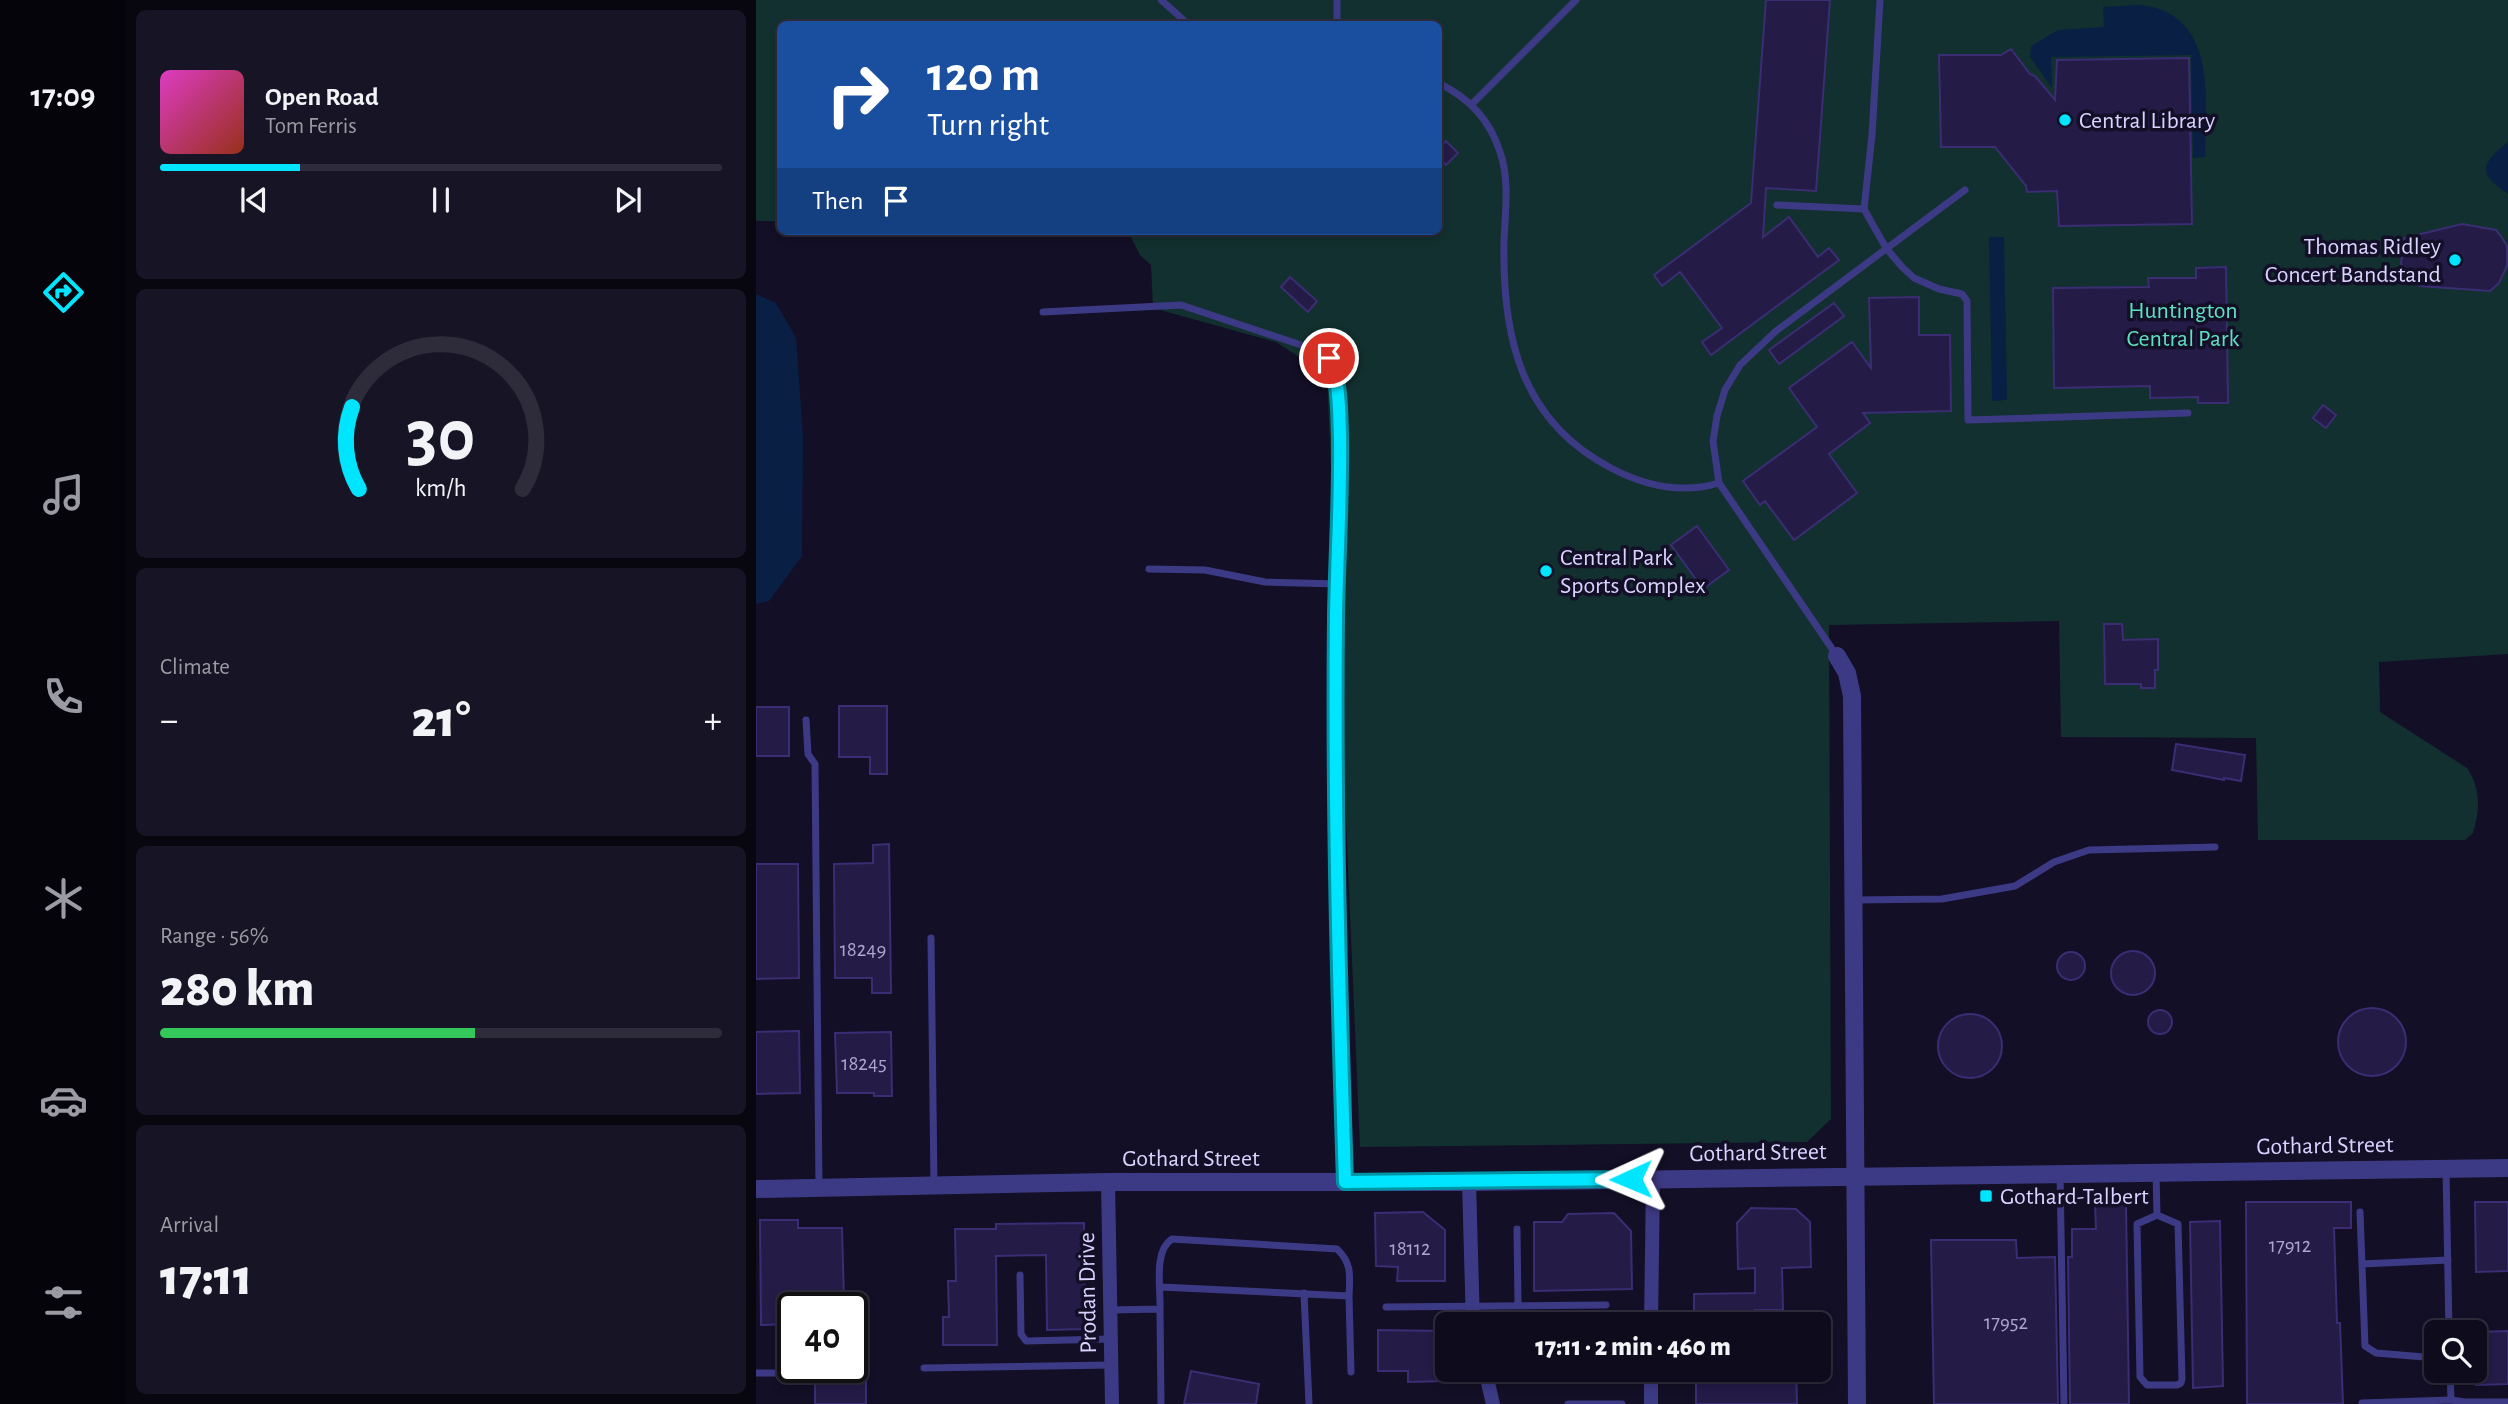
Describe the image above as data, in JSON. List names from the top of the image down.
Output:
{
  "streets": {
    "street": ["Gothard Street", "Prodan Drive"]
  },
  "crossings": [
    ["Gothard Street", "Prodan Drive"]
  ],
  "parks": ["Huntington Central Park"],
  "places": {
    "other": ["Central Library", "Thomas Ridley Concert Bandstand", "Central Park Sports Complex"],
    "transit": ["Gothard-Talbert"]
  },
  "house_numbers": [
    "18249",
    "18245",
    "17912",
    "18112",
    "17952"
  ],
  "page": {
    "tabs": "17:09",
    "turn": ["120 m", "Turn right"],
    "song": ["Open Road", "Tom Ferris"],
    "then": "Then",
    "tile": [
      "Climate",
      ["Range · 56%", "280 km"],
      ["Arrival", "17:11"]
    ],
    "heat": ["−", "21°", "+"],
    "limit": "40",
    "trip": "17:11 · 2 min · 460 m",
    "gauge": ["30", "km/h"]
  }
}
